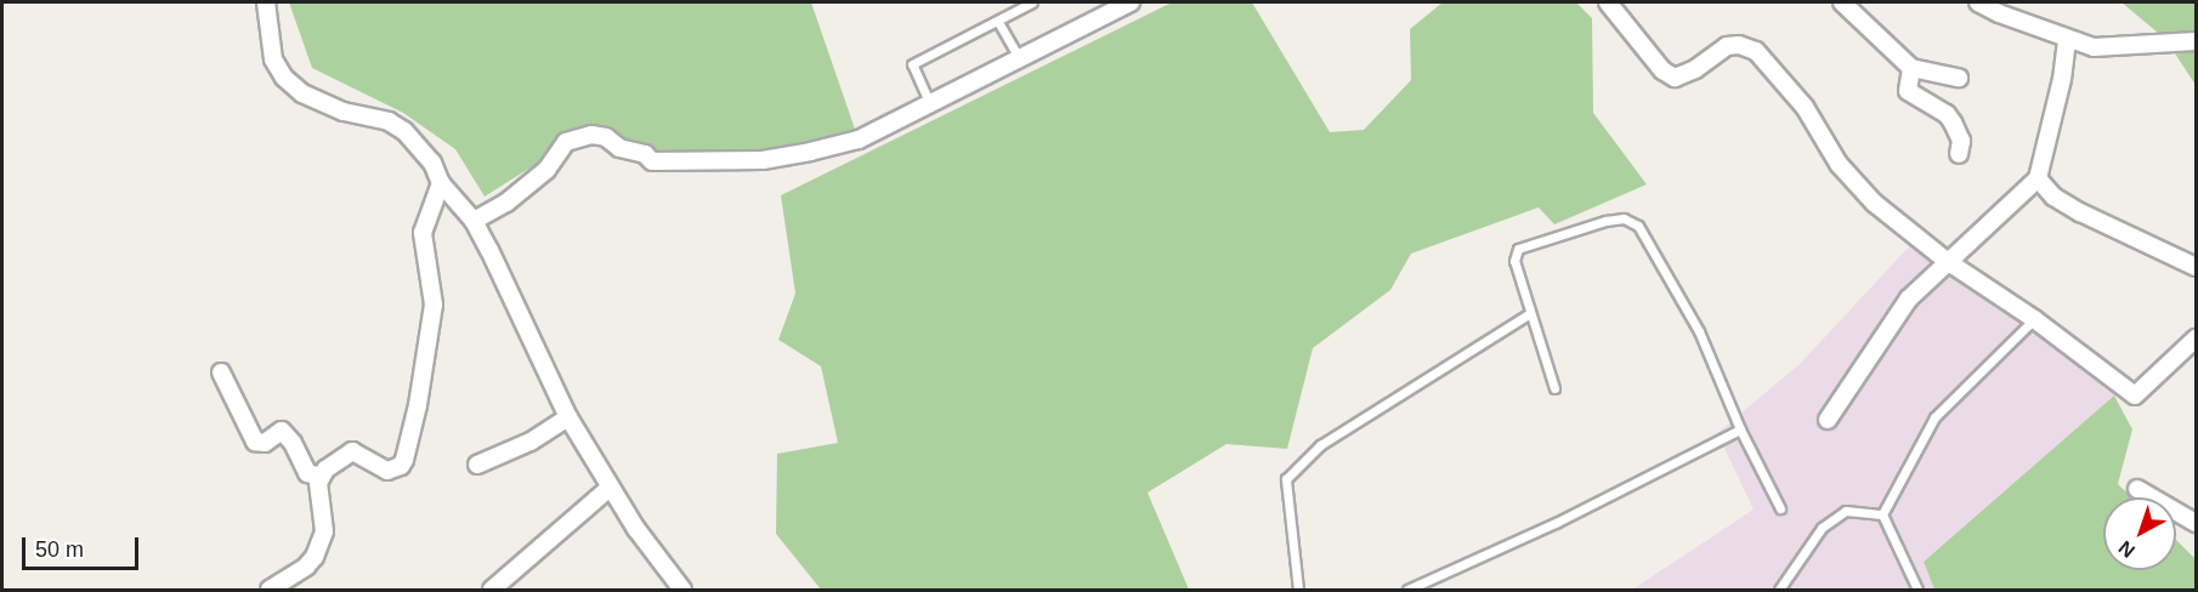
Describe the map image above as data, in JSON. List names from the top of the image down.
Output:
{
  "scale_bar": "50 m",
  "north": "bottom left"
}
